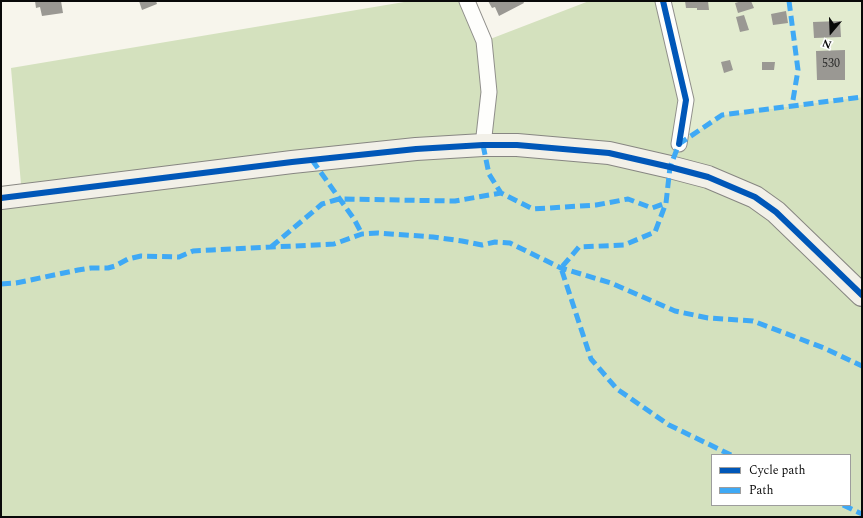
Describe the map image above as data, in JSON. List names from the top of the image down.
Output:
{
  "house_numbers": ["530"],
  "legend": ["Cycle path", "Path"],
  "north": "bottom"
}
